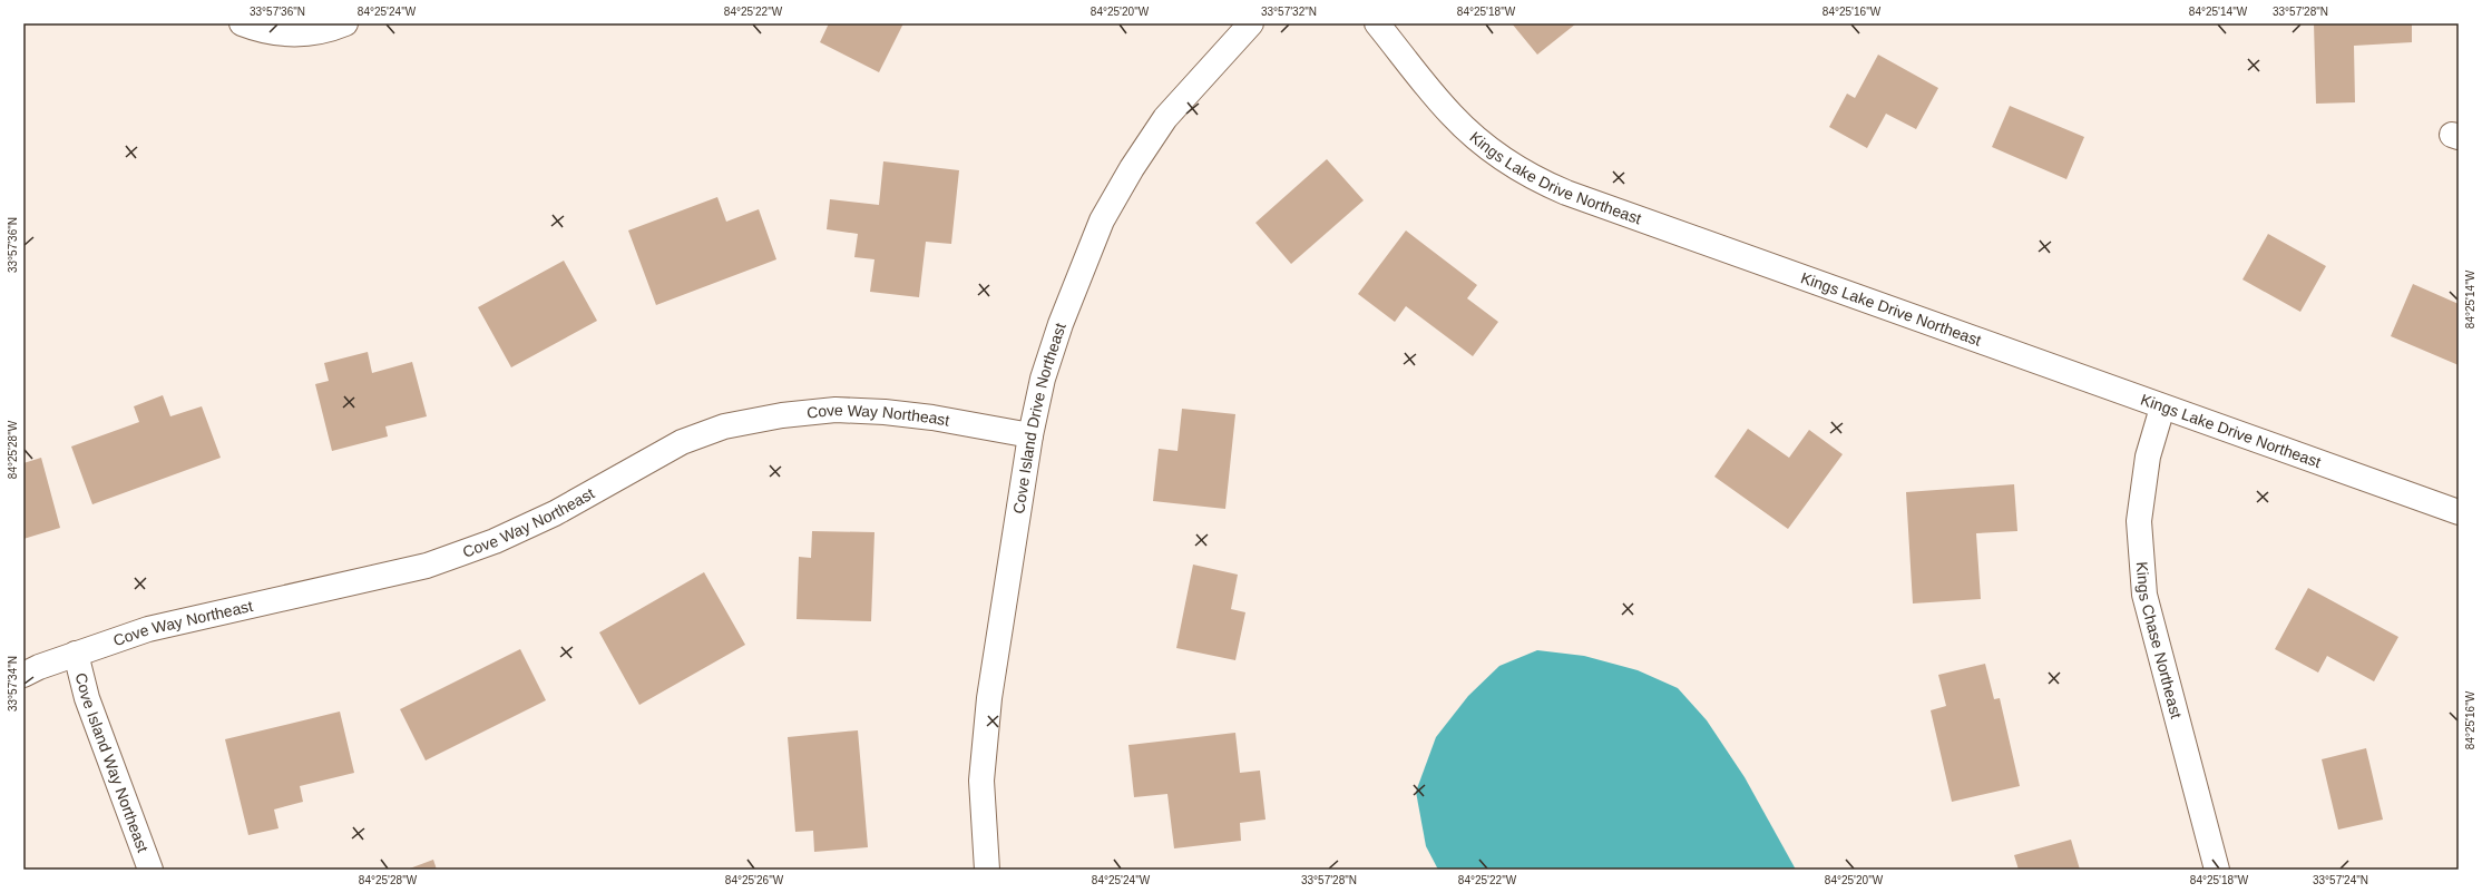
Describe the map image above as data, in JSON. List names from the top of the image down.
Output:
{
  "streets": {
    "street": [
      "Kings Lake Drive Northeast",
      "Cove Way Northeast",
      "Cove Island Drive Northeast",
      "Kings Chase Northeast",
      "Cove Island Way Northeast"
    ]
  },
  "crossings": [
    ["Kings Lake Drive Northeast", "Kings Chase Northeast"],
    ["Cove Way Northeast", "Cove Island Drive Northeast"],
    ["Cove Way Northeast", "Cove Island Way Northeast"]
  ],
  "coordinates": [
    "33°57'36\"N",
    "84°25'24\"W",
    "84°25'22\"W",
    "84°25'20\"W",
    "33°57'32\"N",
    "84°25'18\"W",
    "84°25'16\"W",
    "84°25'14\"W",
    "33°57'28\"N",
    "84°25'28\"W",
    "33°57'34\"N",
    "84°25'26\"W",
    "33°57'24\"N"
  ]
}
